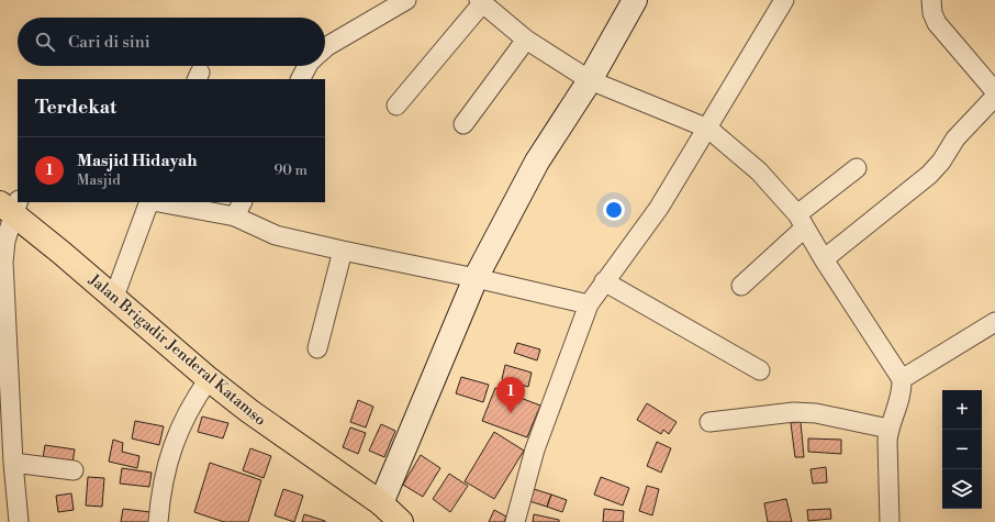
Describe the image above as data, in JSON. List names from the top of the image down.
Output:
{
  "streets": {
    "highway": ["Jalan Brigadir Jenderal Katamso"]
  },
  "page": {
    "search": "Cari di sini",
    "heading": "Terdekat",
    "list": [
      {
        "mark": "1",
        "name": "Masjid Hidayah",
        "note": "Masjid",
        "value": "90 m"
      }
    ],
    "pins": "1",
    "map_buttons": ["+", "−"]
  }
}
